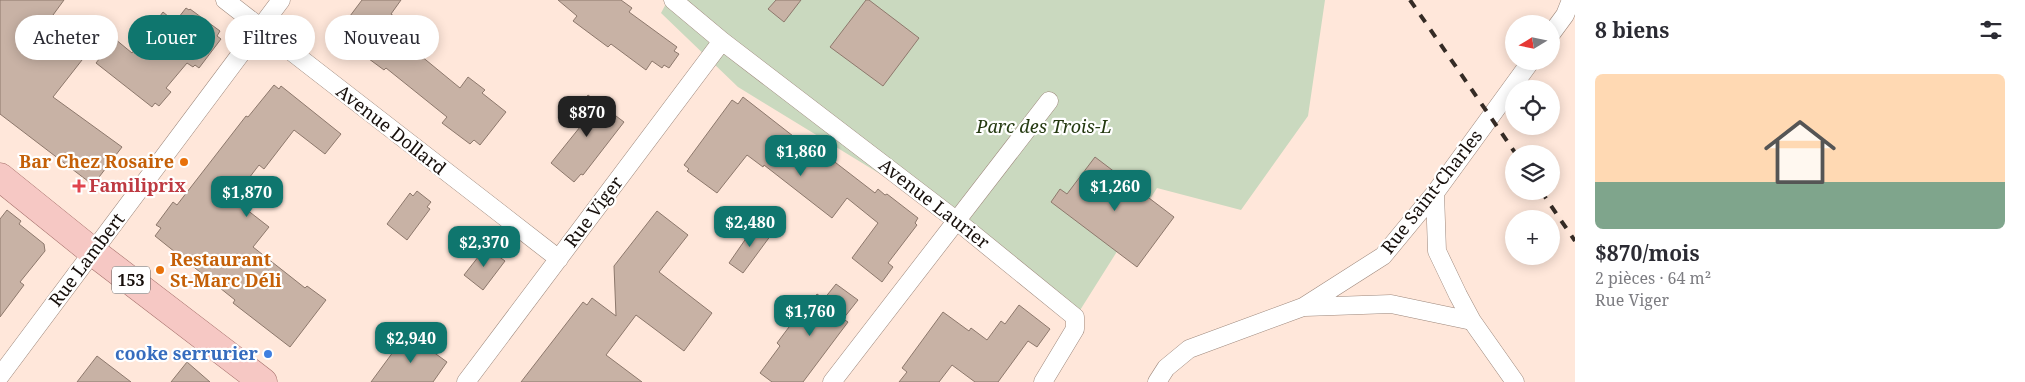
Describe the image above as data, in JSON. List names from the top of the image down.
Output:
{
  "streets": {
    "main road": ["153"],
    "street": [
      "Avenue Dollard",
      "Rue Saint-Charles",
      "Avenue Laurier",
      "Rue Viger",
      "Rue Lambert"
    ]
  },
  "crossings": [
    ["Avenue Dollard", "Rue Viger"],
    ["Avenue Laurier", "Rue Viger"],
    ["Rue Lambert", "153"]
  ],
  "parks": ["Parc des Trois-L"],
  "places": {
    "other": ["Bar Chez Rosaire", "Restaurant St-Marc Déli", "cooke serrurier"],
    "health": ["Familiprix"]
  },
  "north": "left",
  "page": {
    "heading": "8 biens",
    "map_buttons": "+",
    "chip": [
      "Acheter",
      "Louer",
      "Filtres",
      "Nouveau"
    ],
    "list": [
      {
        "name": "$870/mois",
        "note": "2 pièces · 64 m² · Rue Viger"
      }
    ],
    "price": [
      "$870",
      "$1,860",
      "$1,260",
      "$1,870",
      "$2,480",
      "$2,370",
      "$1,760",
      "$2,940"
    ]
  }
}
